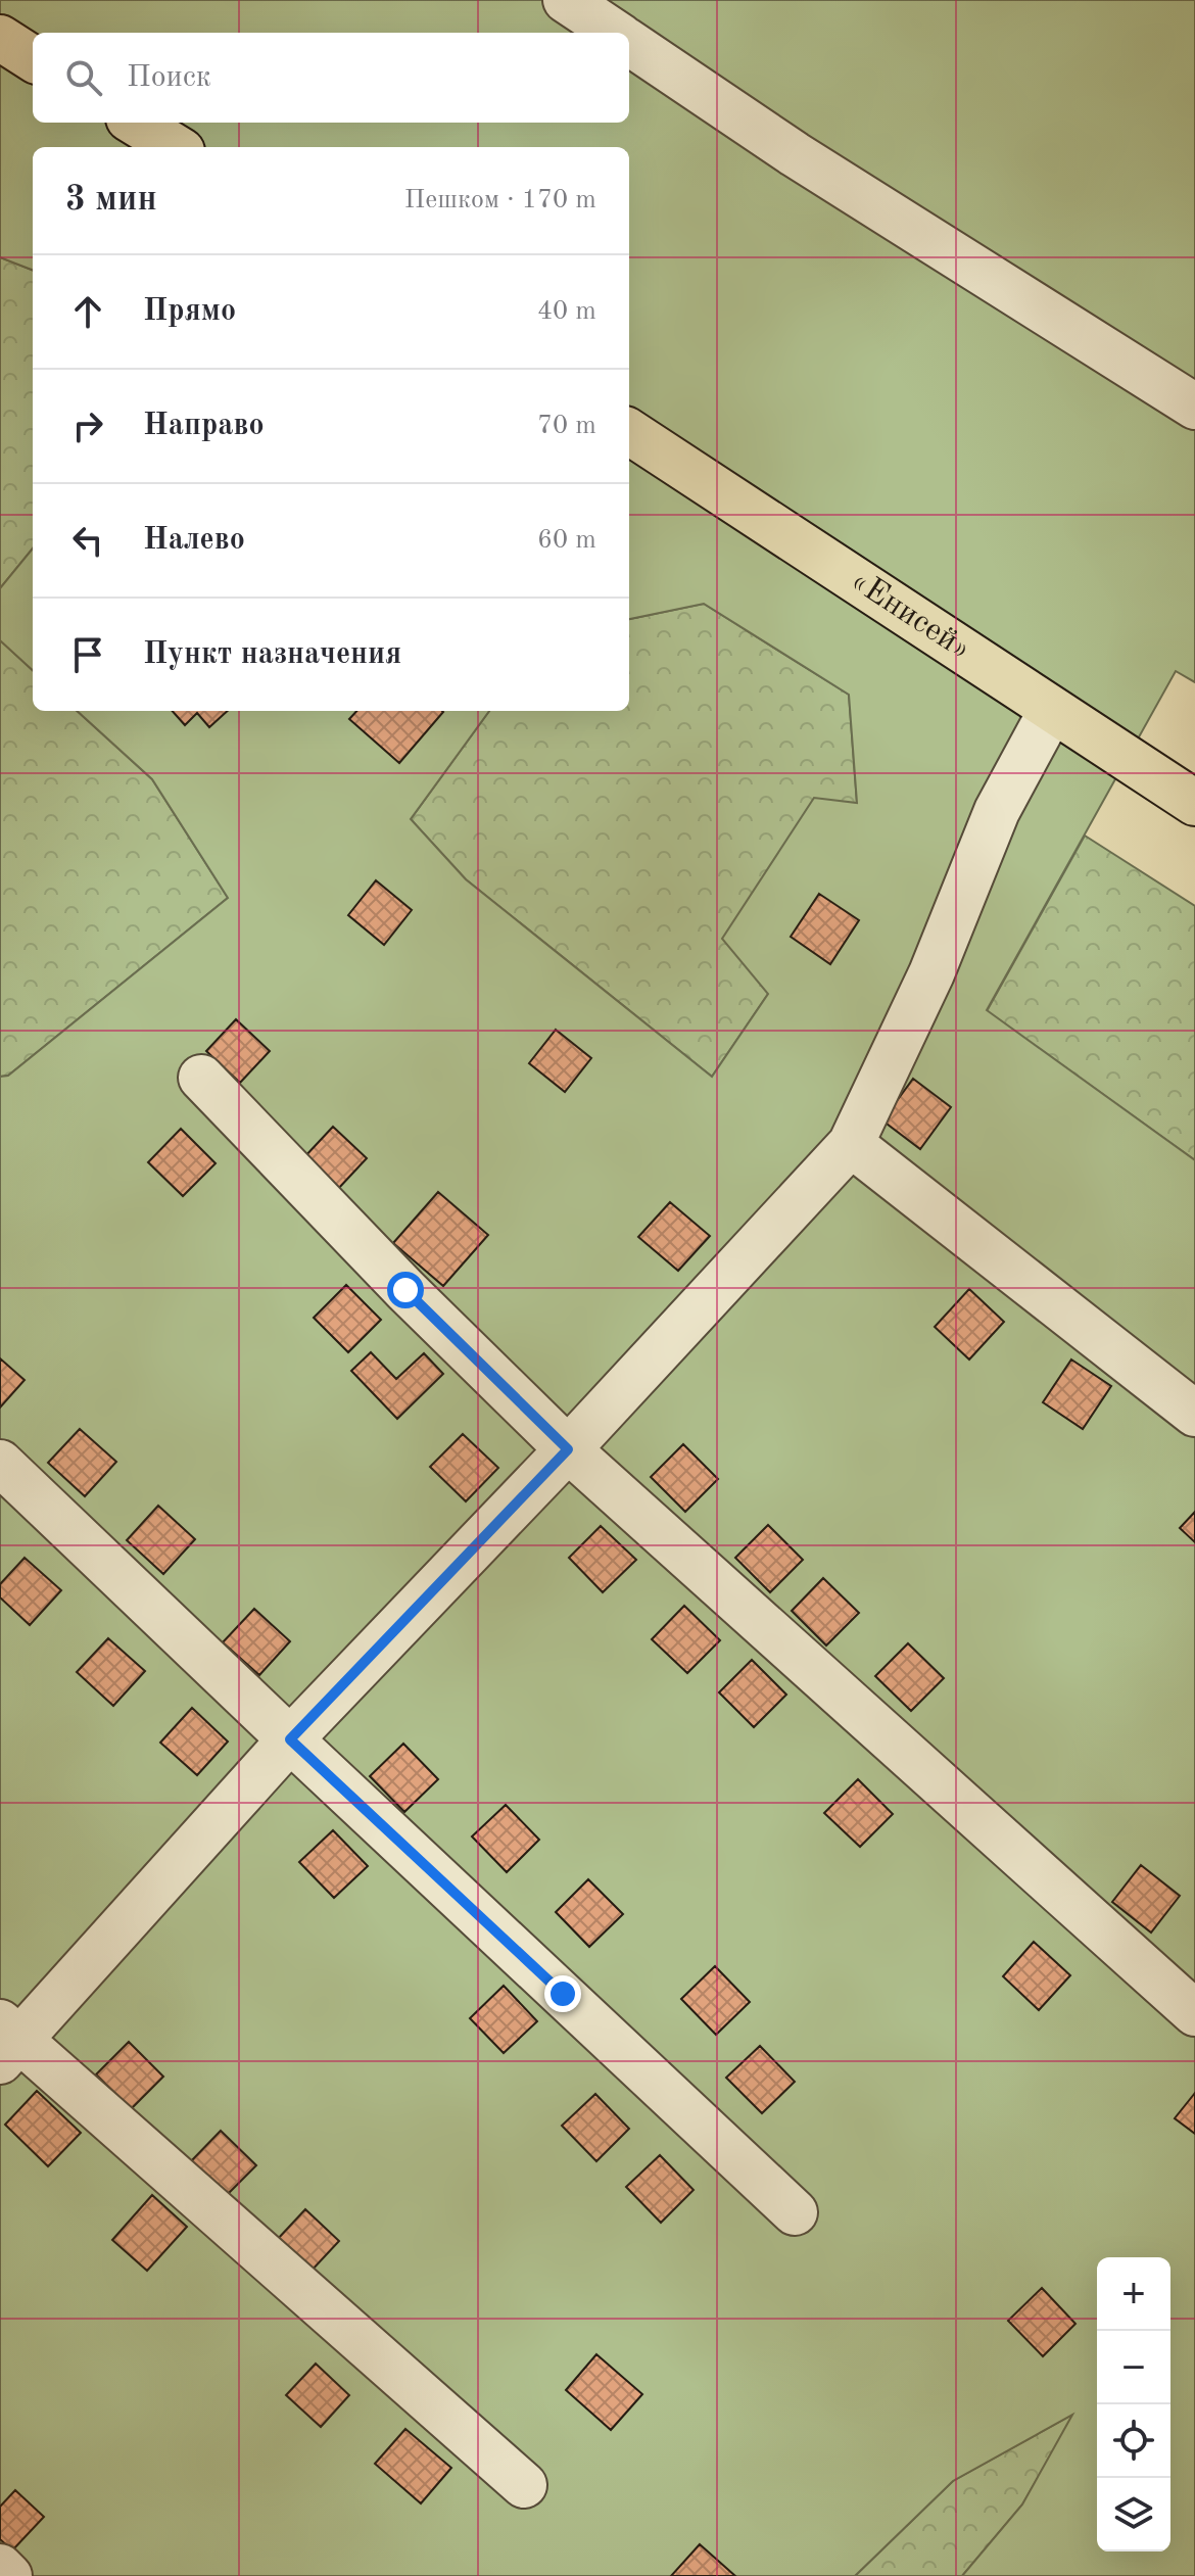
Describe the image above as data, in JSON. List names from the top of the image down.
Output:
{
  "streets": {
    "highway": ["«Енисей»"]
  },
  "page": {
    "search": "Поиск",
    "heading": ["3 мин", "Пешком · 170 m"],
    "list": [
      ["Прямо", "40 m"],
      ["Направо", "70 m"],
      ["Налево", "60 m"],
      "Пункт назначения"
    ],
    "map_buttons": ["+", "−"]
  }
}
